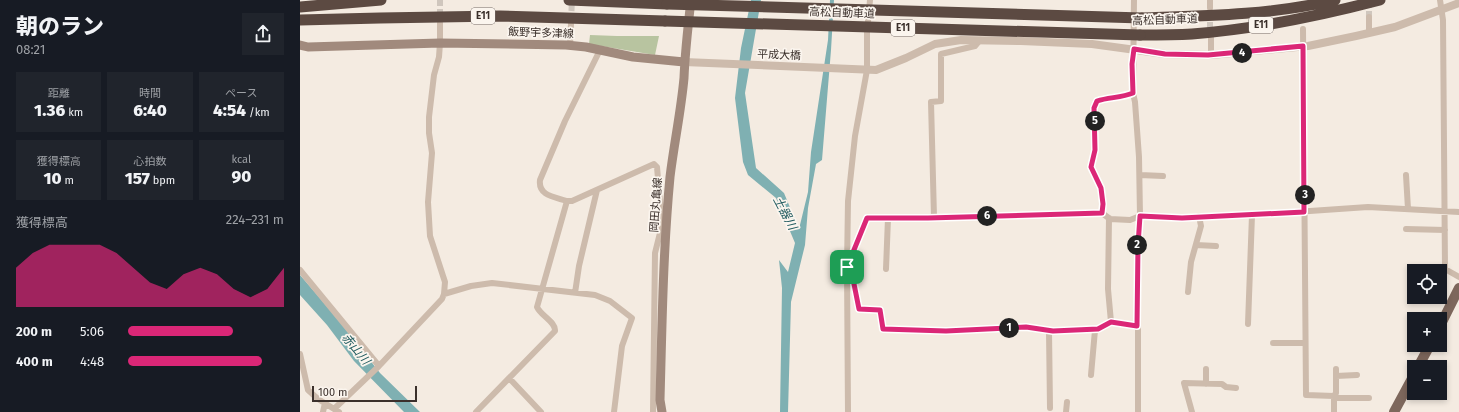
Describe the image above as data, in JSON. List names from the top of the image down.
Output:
{
  "streets": {
    "highway": ["高松自動車道", "E11"],
    "main road": ["飯野宇多津線", "岡田丸亀線"],
    "street": ["平成大橋"]
  },
  "crossings": [
    ["飯野宇多津線", "平成大橋"],
    ["飯野宇多津線", "岡田丸亀線"],
    ["平成大橋", "岡田丸亀線"]
  ],
  "water": ["土器川", "赤山川"],
  "scale_bar": "100 m",
  "page": {
    "heading": ["朝のラン", "08:21"],
    "pins": [
      "4",
      "5",
      "3",
      "6",
      "2",
      "1"
    ],
    "stats": [
      ["距離", "1.36 km"],
      ["時間", "6:40"],
      ["ペース", "4:54 /km"],
      ["獲得標高", "10 m"],
      ["心拍数", "157 bpm"],
      ["kcal", "90"]
    ],
    "chart": ["獲得標高", "224–231 m"],
    "map_buttons": ["+", "−"],
    "list": [
      {
        "name": "200 m",
        "note": "5:06"
      },
      {
        "name": "400 m",
        "note": "4:48"
      }
    ],
    "scale": "100 m"
  }
}
